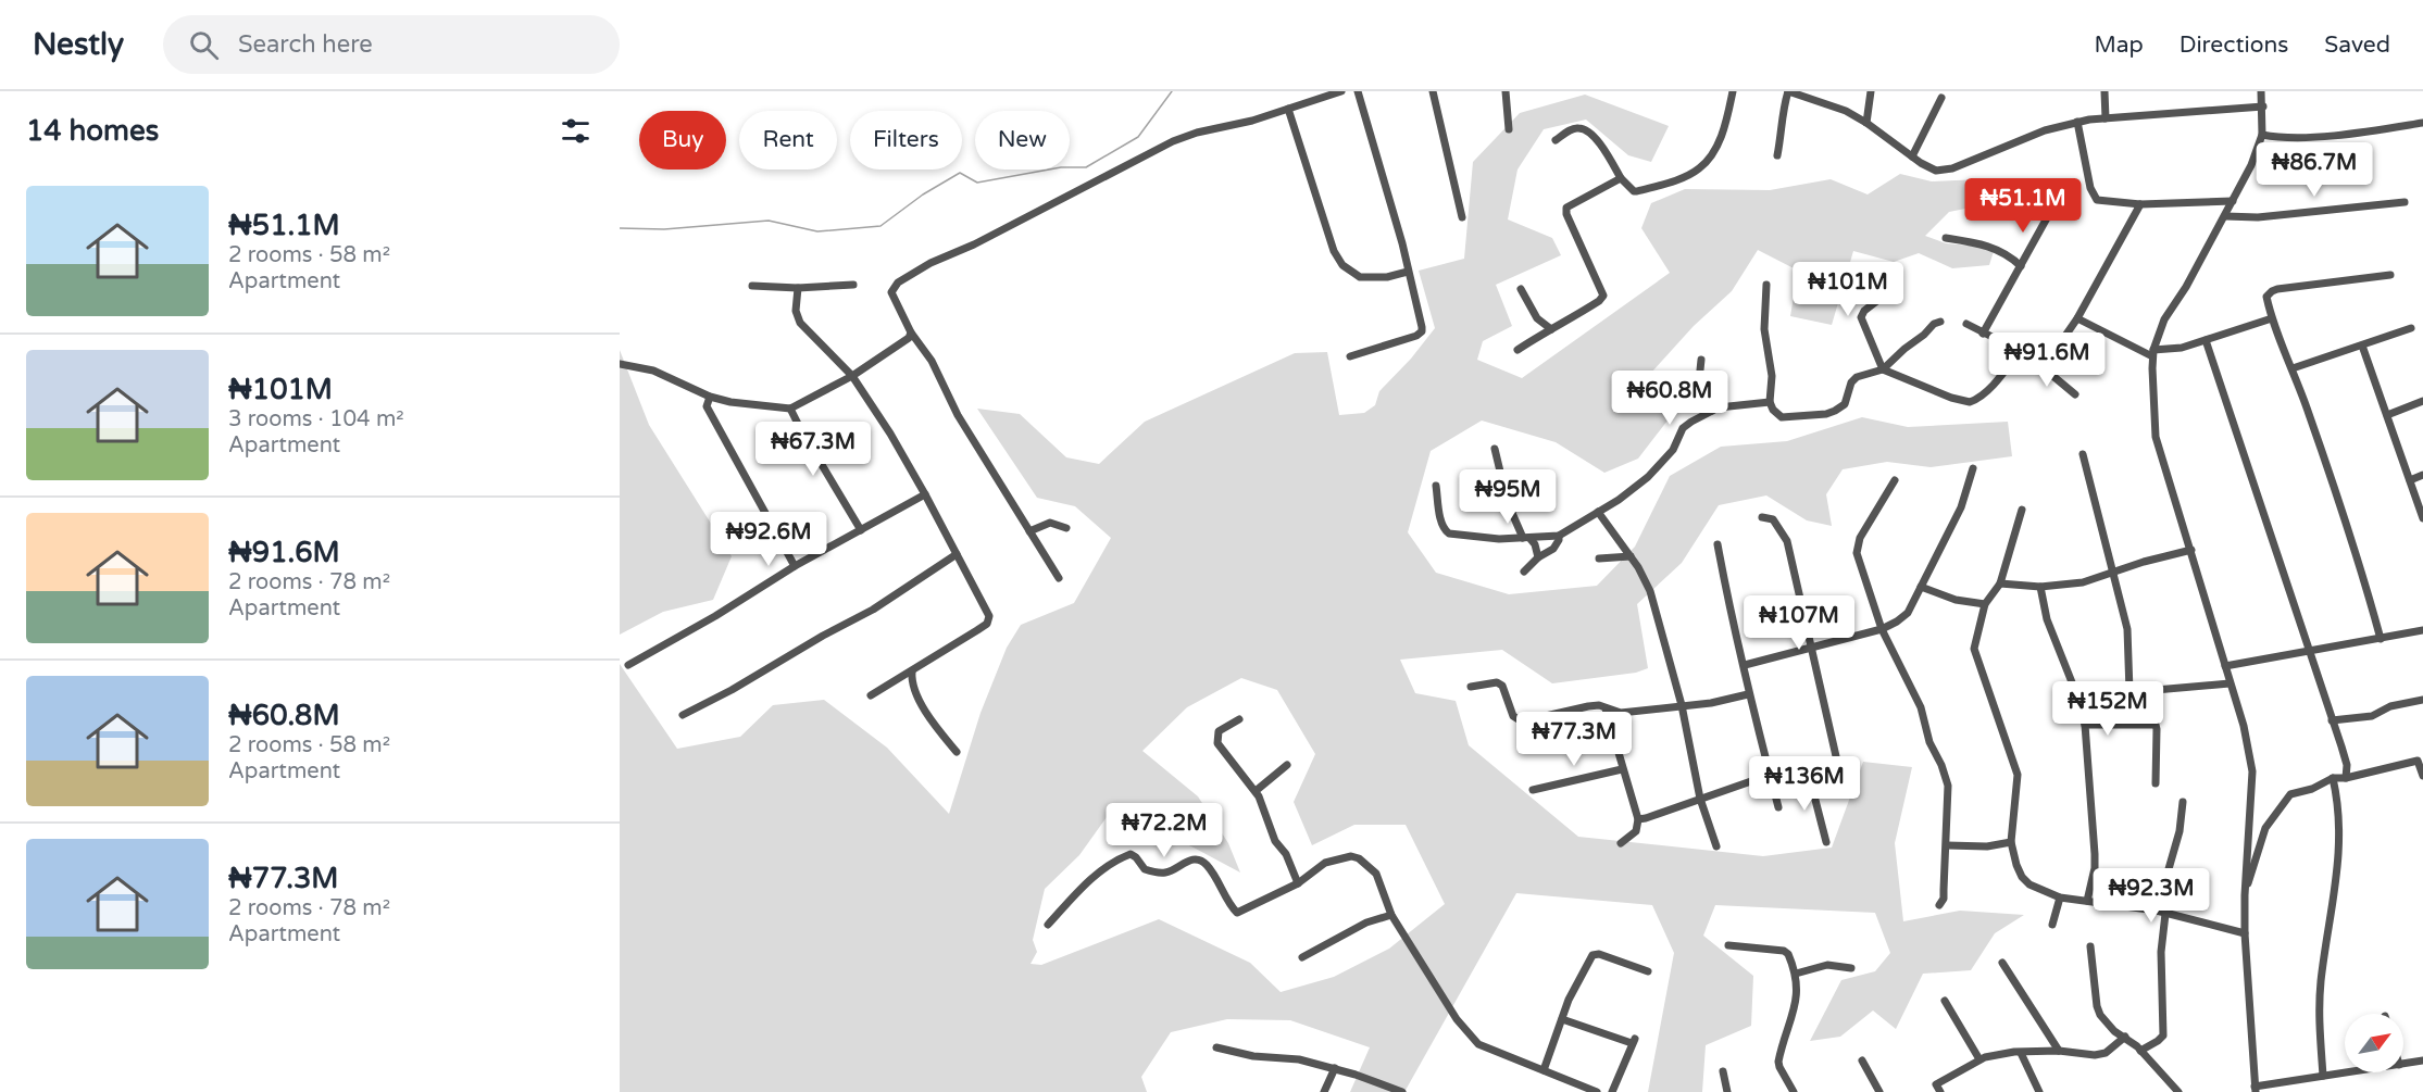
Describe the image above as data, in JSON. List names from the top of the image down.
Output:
{
  "north": "top right",
  "page": {
    "header": "Nestly",
    "search": "Search here",
    "nav": ["Map", "Directions", "Saved"],
    "heading": "14 homes",
    "chip": [
      "Buy",
      "Rent",
      "Filters",
      "New"
    ],
    "price": [
      "₦86.7M",
      "₦51.1M",
      "₦101M",
      "₦91.6M",
      "₦60.8M",
      "₦67.3M",
      "₦95M",
      "₦92.6M",
      "₦107M",
      "₦152M",
      "₦77.3M",
      "₦136M",
      "₦72.2M",
      "₦92.3M"
    ],
    "list": [
      {
        "name": "₦51.1M",
        "note": "2 rooms · 58 m² · Apartment"
      },
      {
        "name": "₦101M",
        "note": "3 rooms · 104 m² · Apartment"
      },
      {
        "name": "₦91.6M",
        "note": "2 rooms · 78 m² · Apartment"
      },
      {
        "name": "₦60.8M",
        "note": "2 rooms · 58 m² · Apartment"
      },
      {
        "name": "₦77.3M",
        "note": "2 rooms · 78 m² · Apartment"
      }
    ]
  }
}
